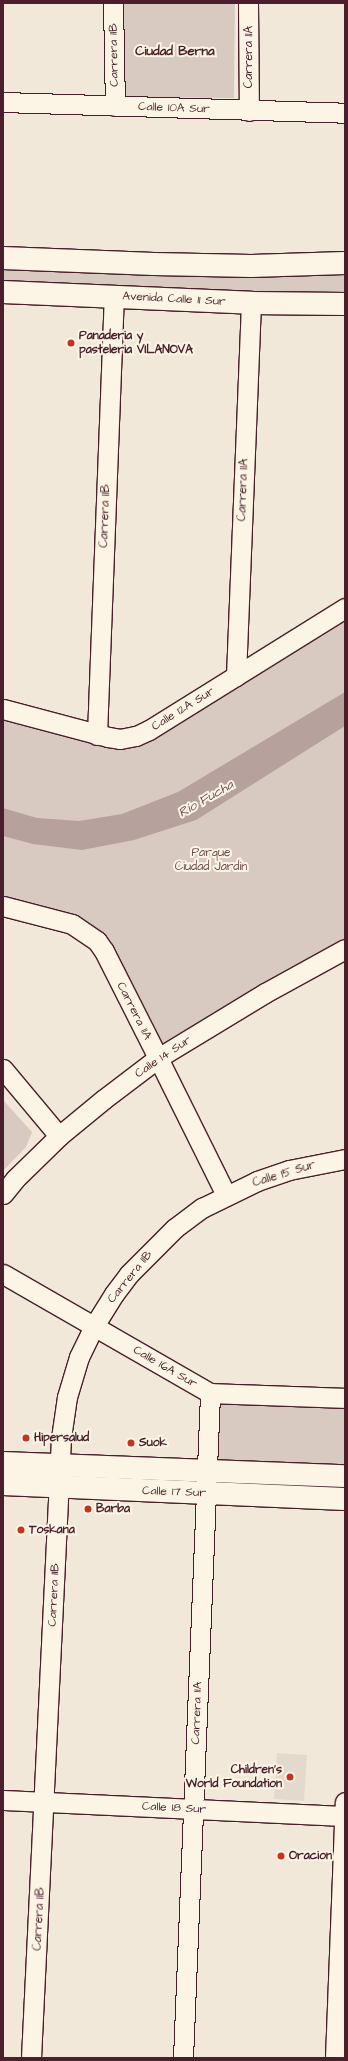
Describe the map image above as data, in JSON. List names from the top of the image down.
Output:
{
  "streets": {
    "street": [
      "Carrera 11B",
      "Carrera 11A",
      "Calle 10A Sur",
      "Avenida Calle 11 Sur",
      "Calle 12A Sur",
      "Calle 14 Sur",
      "Calle 15 Sur",
      "Calle 16A Sur",
      "Calle 17 Sur",
      "Calle 18 Sur"
    ]
  },
  "crossings": [
    ["Carrera 11B", "Carrera 11A"],
    ["Carrera 11B", "Calle 10A Sur"],
    ["Carrera 11B", "Avenida Calle 11 Sur"],
    ["Carrera 11B", "Calle 12A Sur"],
    ["Carrera 11B", "Calle 15 Sur"],
    ["Carrera 11B", "Calle 16A Sur"],
    ["Carrera 11B", "Calle 17 Sur"],
    ["Carrera 11B", "Calle 18 Sur"],
    ["Carrera 11A", "Calle 10A Sur"],
    ["Carrera 11A", "Avenida Calle 11 Sur"],
    ["Carrera 11A", "Calle 12A Sur"],
    ["Carrera 11A", "Calle 14 Sur"],
    ["Carrera 11A", "Calle 15 Sur"],
    ["Carrera 11A", "Calle 16A Sur"],
    ["Carrera 11A", "Calle 17 Sur"],
    ["Carrera 11A", "Calle 18 Sur"]
  ],
  "districts": ["Ciudad Berna"],
  "water": ["Río Fucha"],
  "parks": ["Parque Ciudad Jardín"],
  "places": [
    "Panaderia y pasteleria VILANOVA",
    "Hipersalud",
    "Suok",
    "Barba",
    "Toskana",
    "Children's World Foundation",
    "Oracion"
  ]
}
